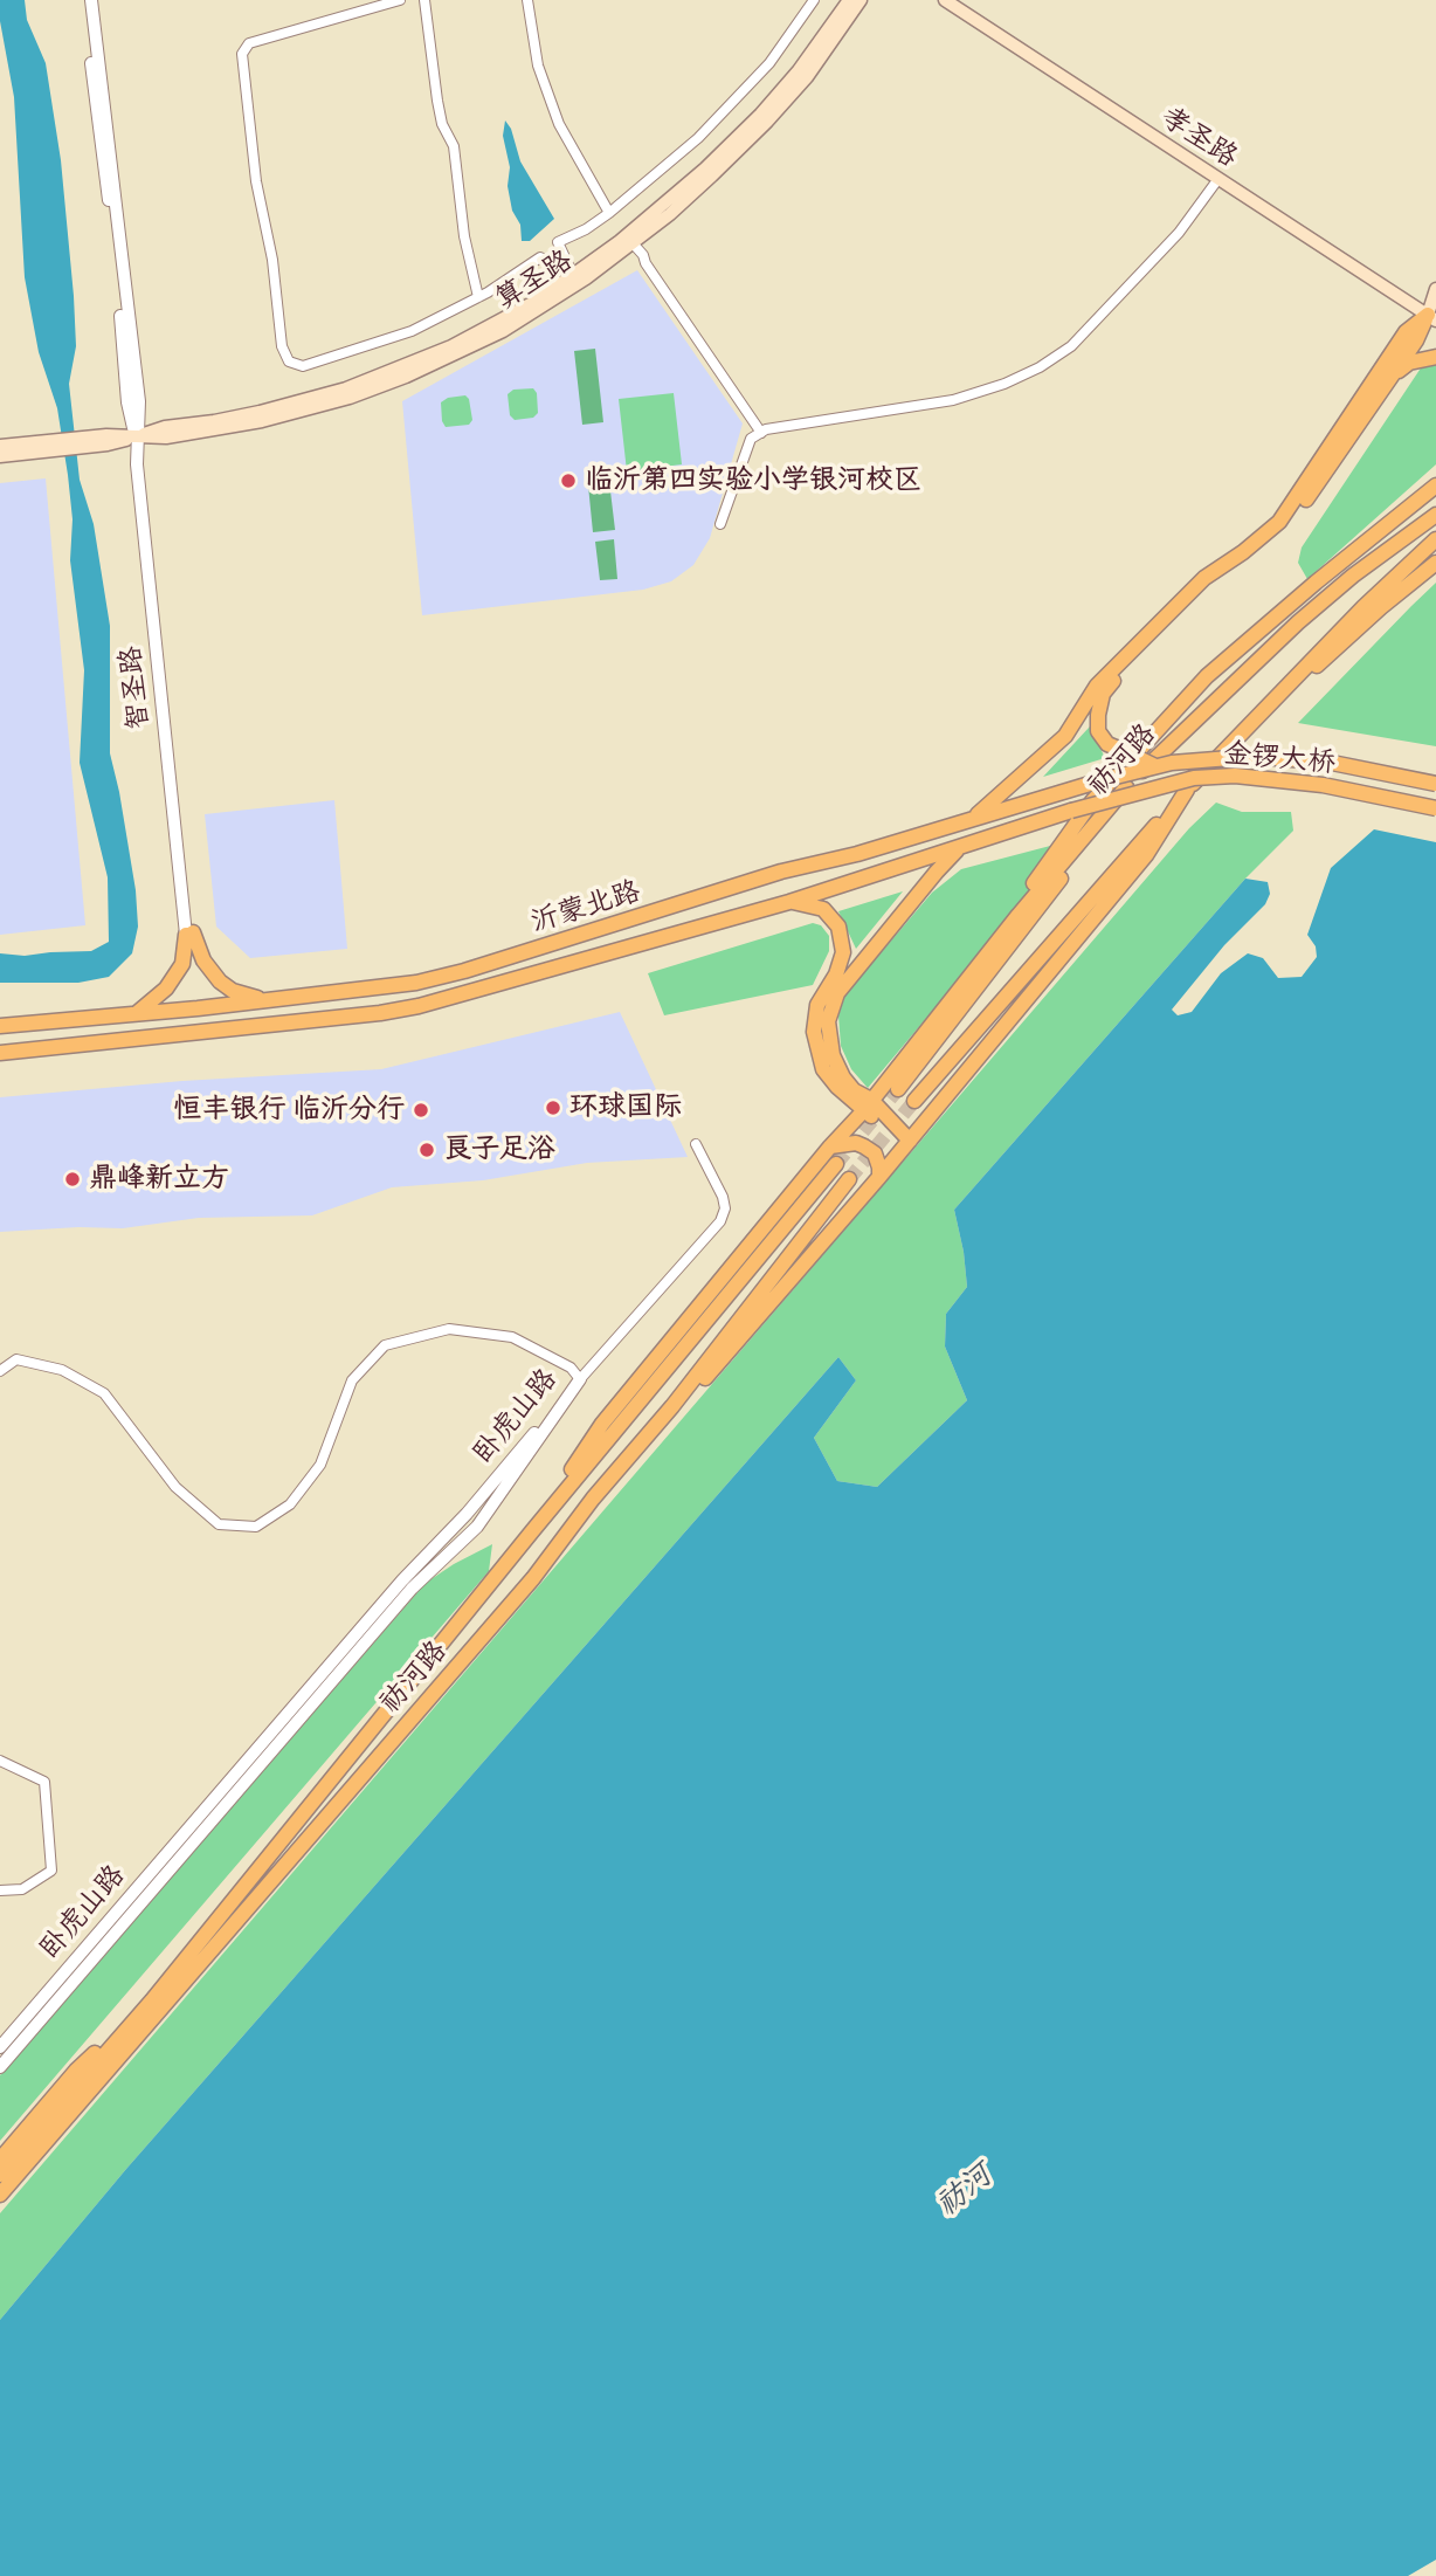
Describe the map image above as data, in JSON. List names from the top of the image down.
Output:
{
  "streets": {
    "main road": [
      "孝圣路",
      "算圣路",
      "金锣大桥",
      "祊河路",
      "沂蒙北路"
    ],
    "street": ["智圣路", "卧虎山路"]
  },
  "crossings": [
    ["算圣路", "智圣路"],
    ["金锣大桥", "沂蒙北路"]
  ],
  "water": ["祊河"],
  "places": [
    "临沂第四实验小学银河校区",
    "环球国际",
    "恒丰银行 临沂分行",
    "良子足浴",
    "鼎峰新立方"
  ]
}
